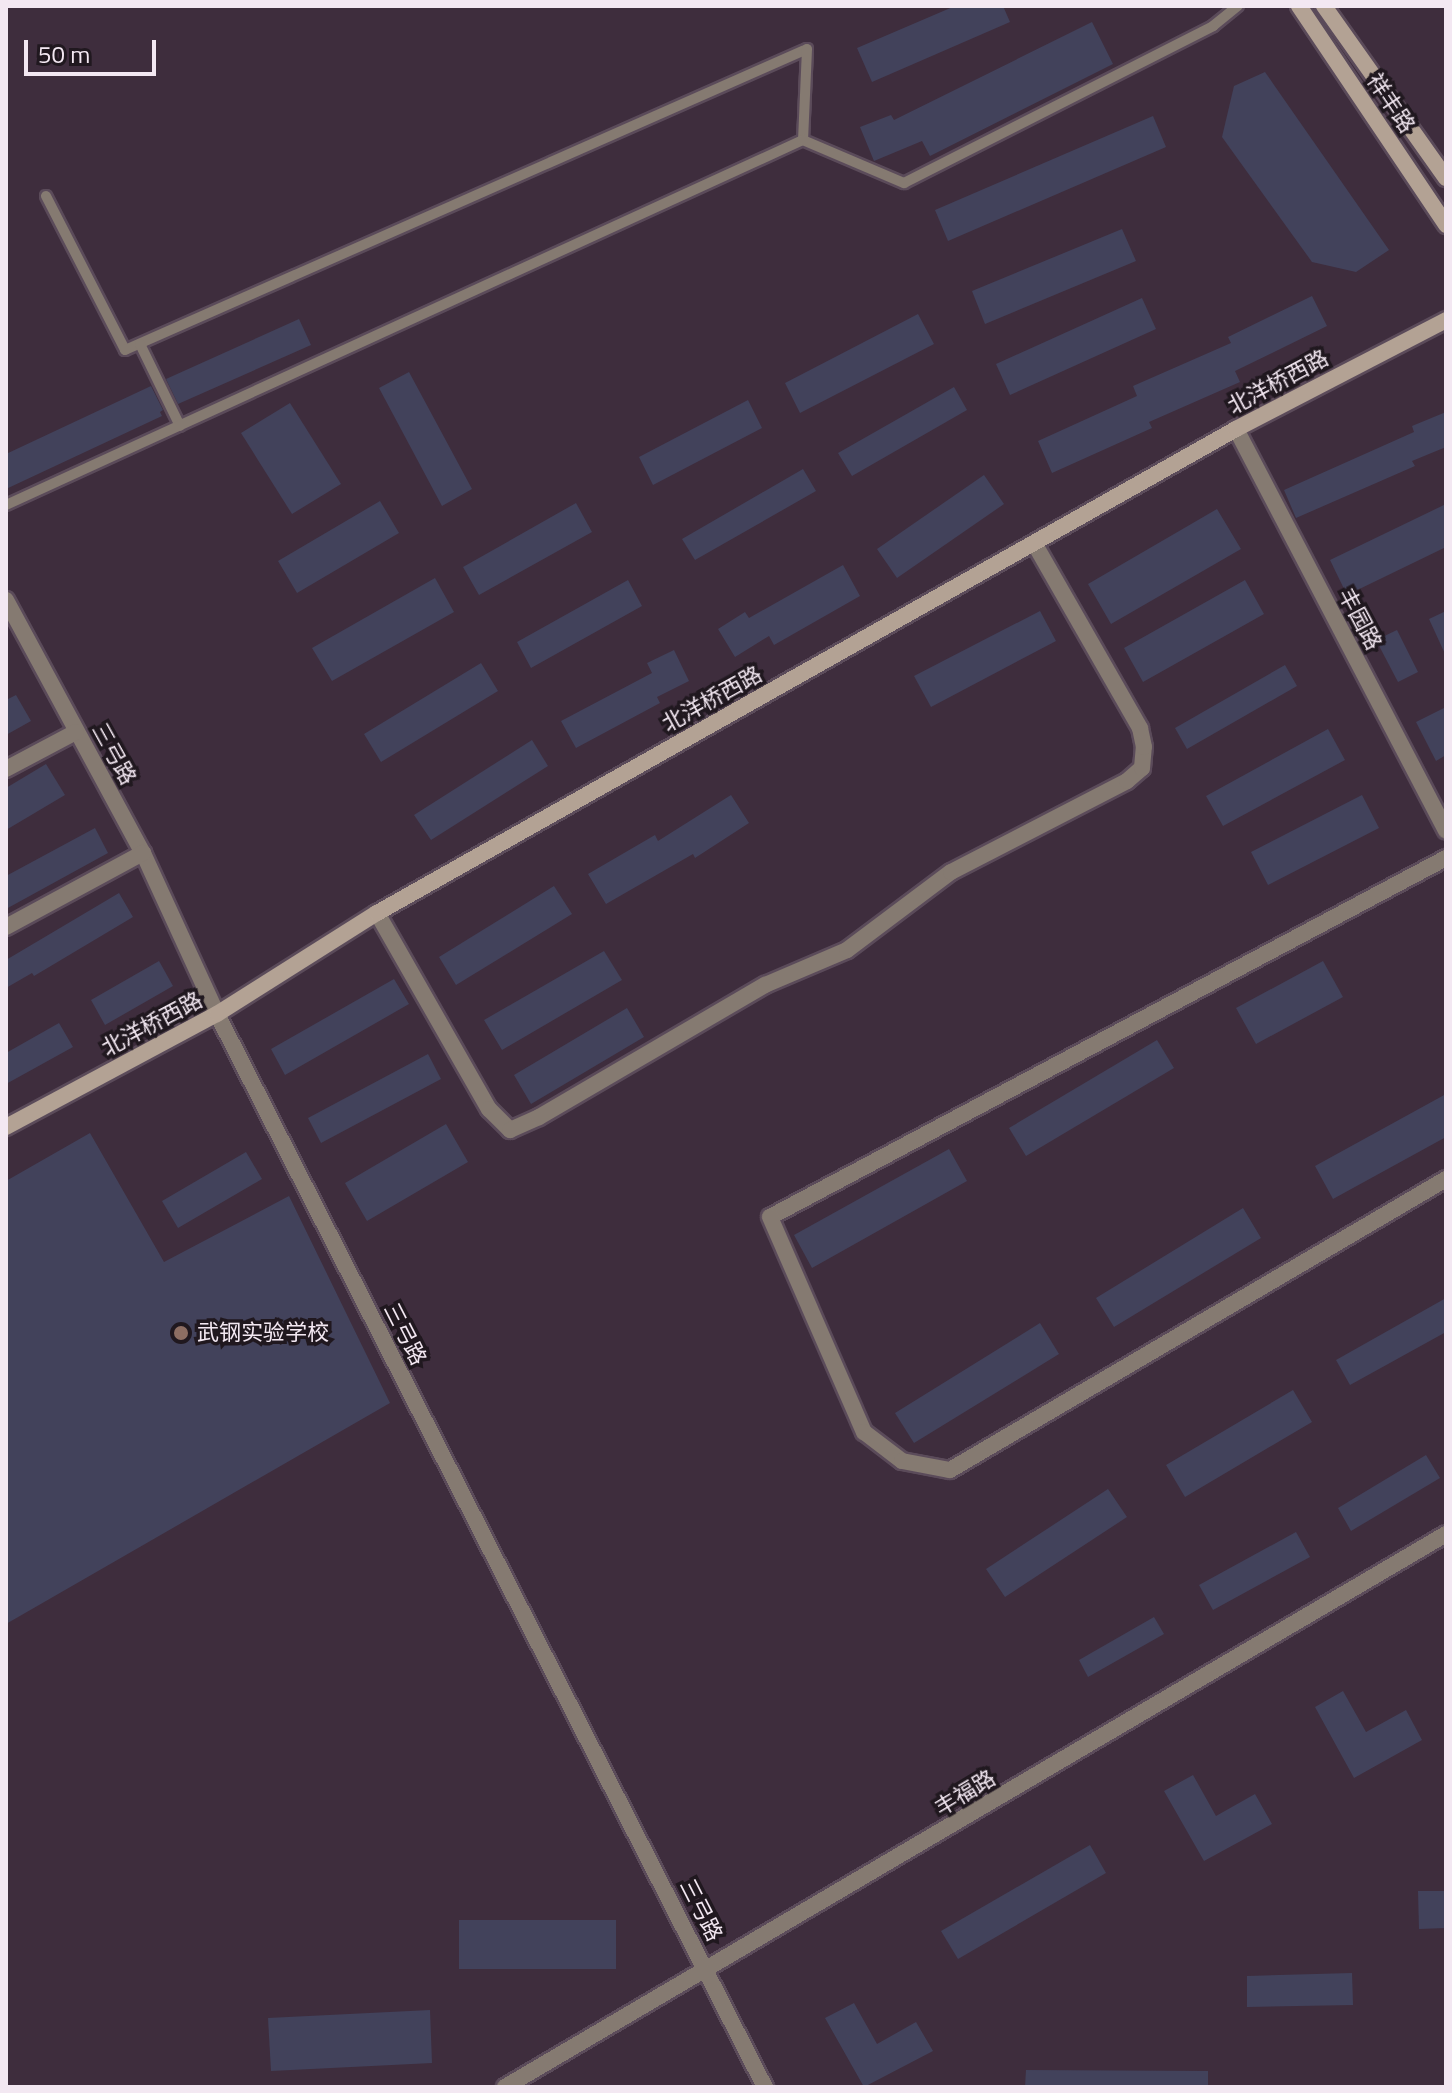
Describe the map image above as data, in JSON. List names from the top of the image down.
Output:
{
  "streets": {
    "main road": ["祥丰路", "北洋桥西路"],
    "street": ["丰园路", "三弓路", "丰福路"]
  },
  "crossings": [
    ["北洋桥西路", "丰园路"],
    ["北洋桥西路", "三弓路"],
    ["三弓路", "丰福路"]
  ],
  "places": ["武钢实验学校"],
  "scale_bar": "50 m"
}
